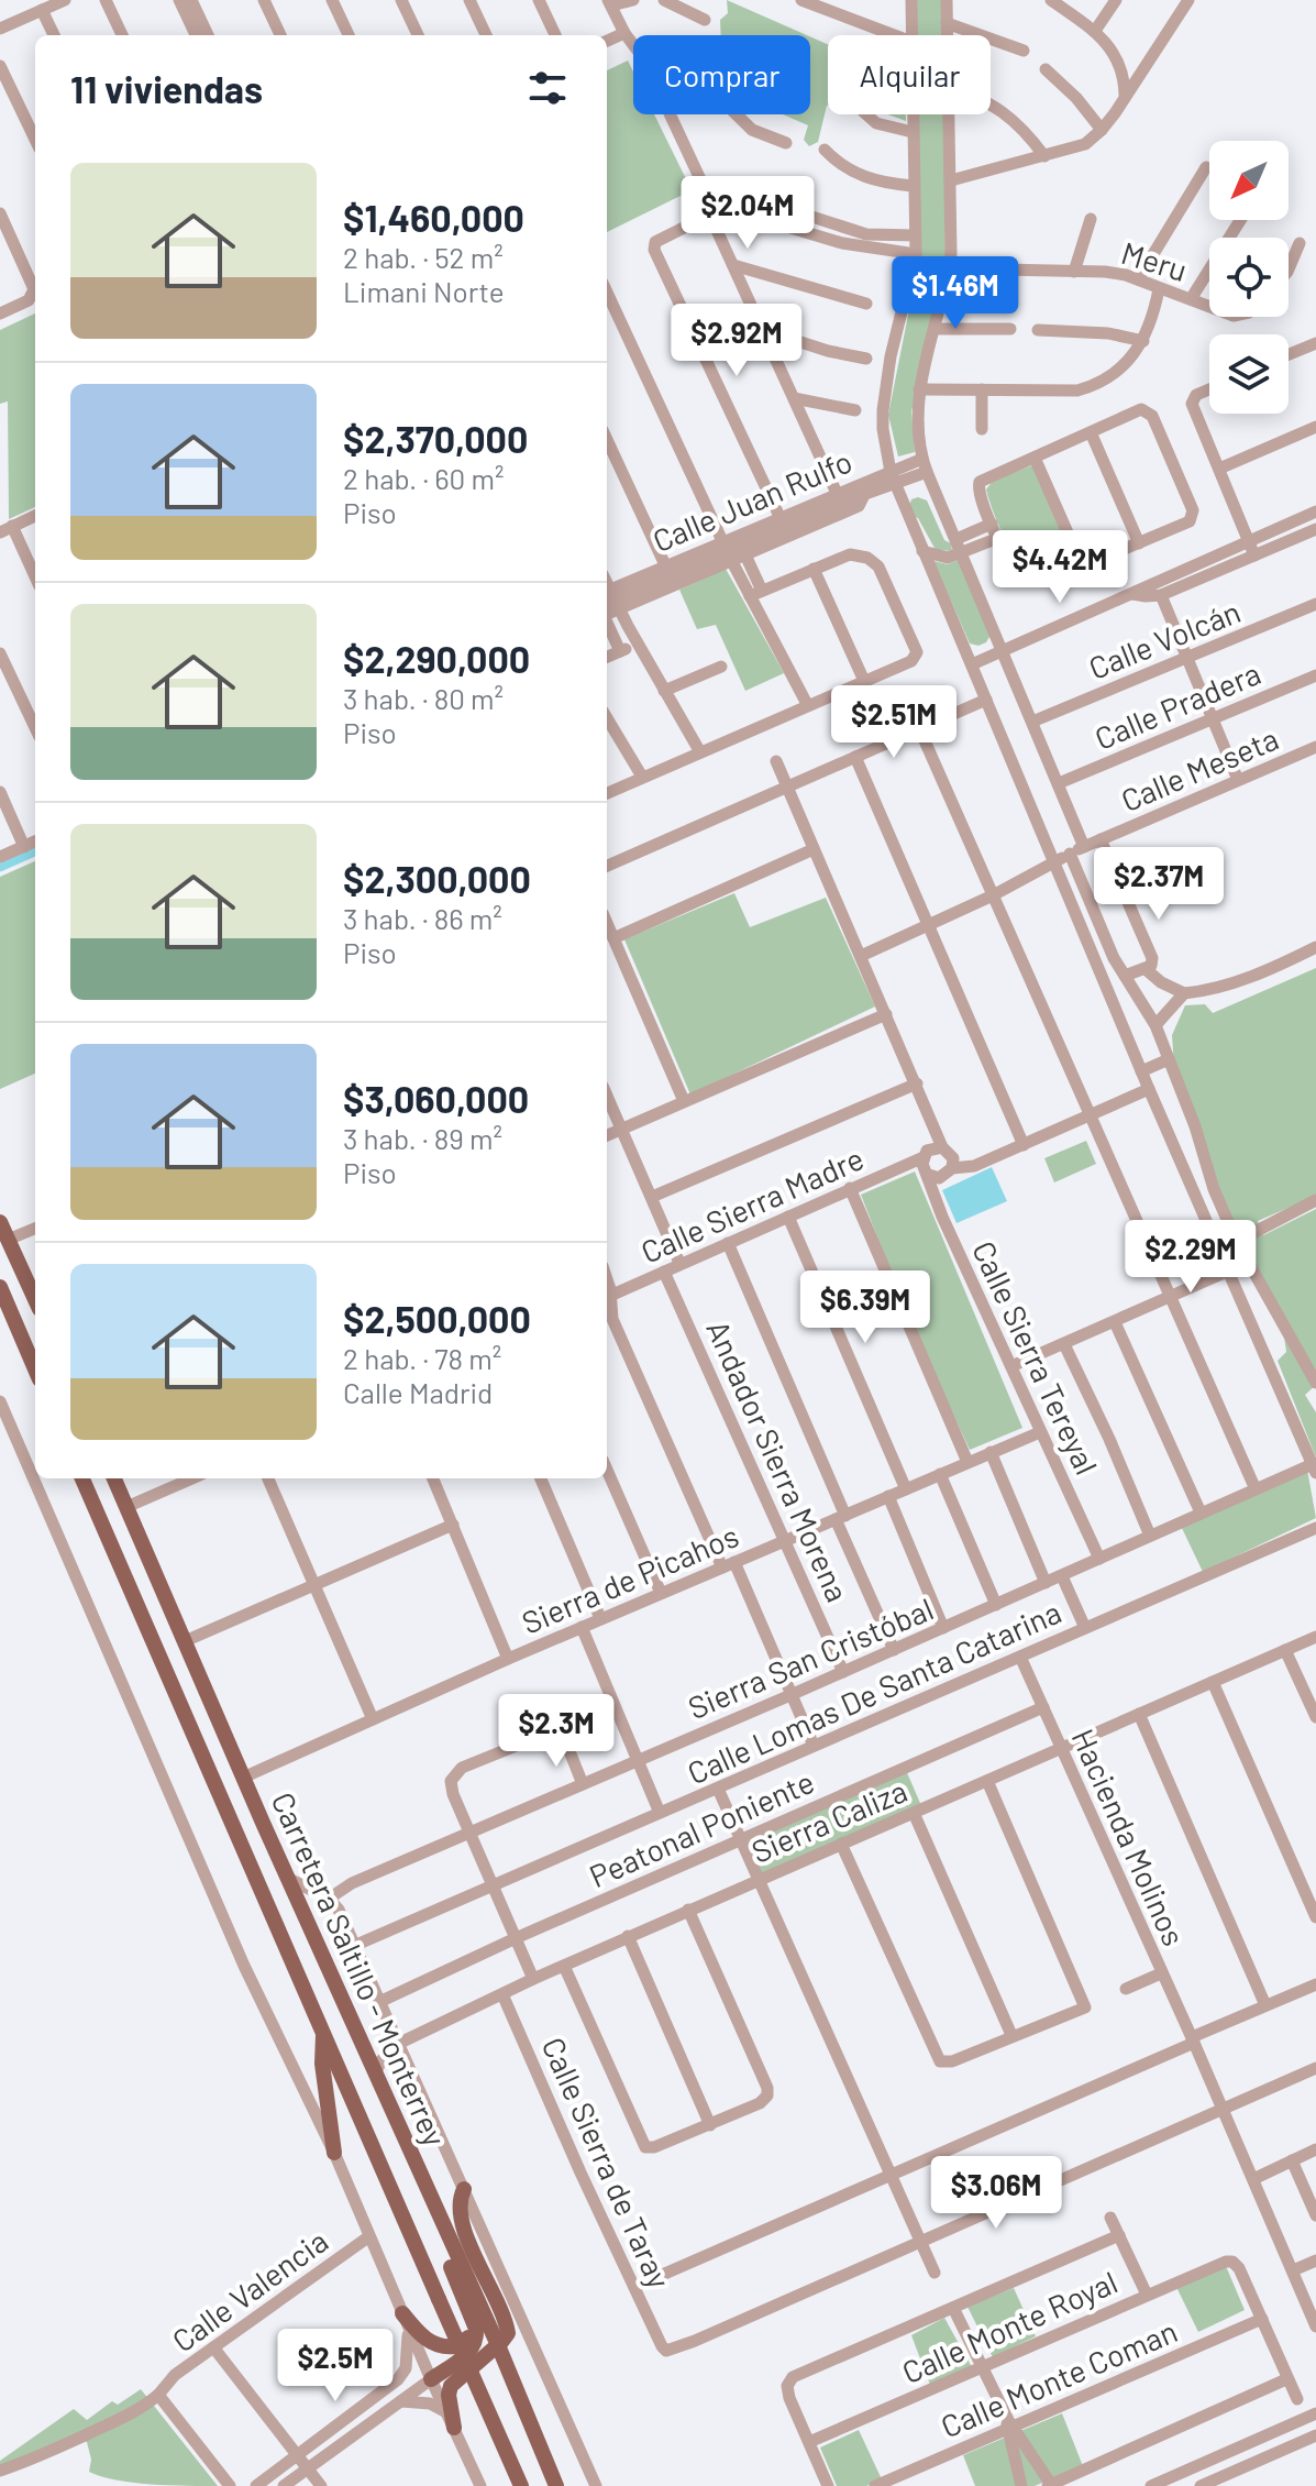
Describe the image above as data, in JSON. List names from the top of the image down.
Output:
{
  "streets": {
    "main road": ["Carretera Saltillo - Monterrey"],
    "street": [
      "Meru",
      "Calle Juan Rulfo",
      "Calle Volcán",
      "Calle Pradera",
      "Calle Meseta",
      "Calle Sierra Madre",
      "Calle Sierra Tereyal",
      "Andador Sierra Morena",
      "Sierra de Picahos",
      "Sierra San Cristóbal",
      "Calle Lomas De Santa Catarina",
      "Sierra Caliza",
      "Peatonal Poniente",
      "Hacienda Molinos",
      "Calle Sierra de Taray",
      "Calle Valencia",
      "Calle Monte Royal",
      "Calle Monte Coman"
    ]
  },
  "crossings": [
    ["Calle Sierra Madre", "Calle Sierra Tereyal"],
    ["Calle Sierra Madre", "Andador Sierra Morena"],
    ["Calle Sierra Tereyal", "Sierra de Picahos"],
    ["Calle Sierra Tereyal", "Sierra San Cristóbal"],
    ["Andador Sierra Morena", "Sierra de Picahos"],
    ["Andador Sierra Morena", "Sierra San Cristóbal"],
    ["Sierra de Picahos", "Carretera Saltillo - Monterrey"],
    ["Calle Lomas De Santa Catarina", "Hacienda Molinos"],
    ["Sierra Caliza", "Hacienda Molinos"],
    ["Sierra Caliza", "Carretera Saltillo - Monterrey"],
    ["Sierra Caliza", "Calle Sierra de Taray"],
    ["Peatonal Poniente", "Hacienda Molinos"],
    ["Calle Monte Royal", "Calle Monte Coman"]
  ],
  "north": "bottom left",
  "page": {
    "chip": ["Comprar", "Alquilar"],
    "heading": "11 viviendas",
    "list": [
      {
        "name": "$1,460,000",
        "note": "2 hab. · 52 m² · Limani Norte"
      },
      {
        "name": "$2,370,000",
        "note": "2 hab. · 60 m² · Piso"
      },
      {
        "name": "$2,290,000",
        "note": "3 hab. · 80 m² · Piso"
      },
      {
        "name": "$2,300,000",
        "note": "3 hab. · 86 m² · Piso"
      },
      {
        "name": "$3,060,000",
        "note": "3 hab. · 89 m² · Piso"
      },
      {
        "name": "$2,500,000",
        "note": "2 hab. · 78 m² · Calle Madrid"
      }
    ],
    "price": [
      "$2.04M",
      "$1.46M",
      "$2.92M",
      "$4.42M",
      "$2.51M",
      "$2.37M",
      "$2.29M",
      "$6.39M",
      "$2.3M",
      "$3.06M",
      "$2.5M"
    ]
  }
}
